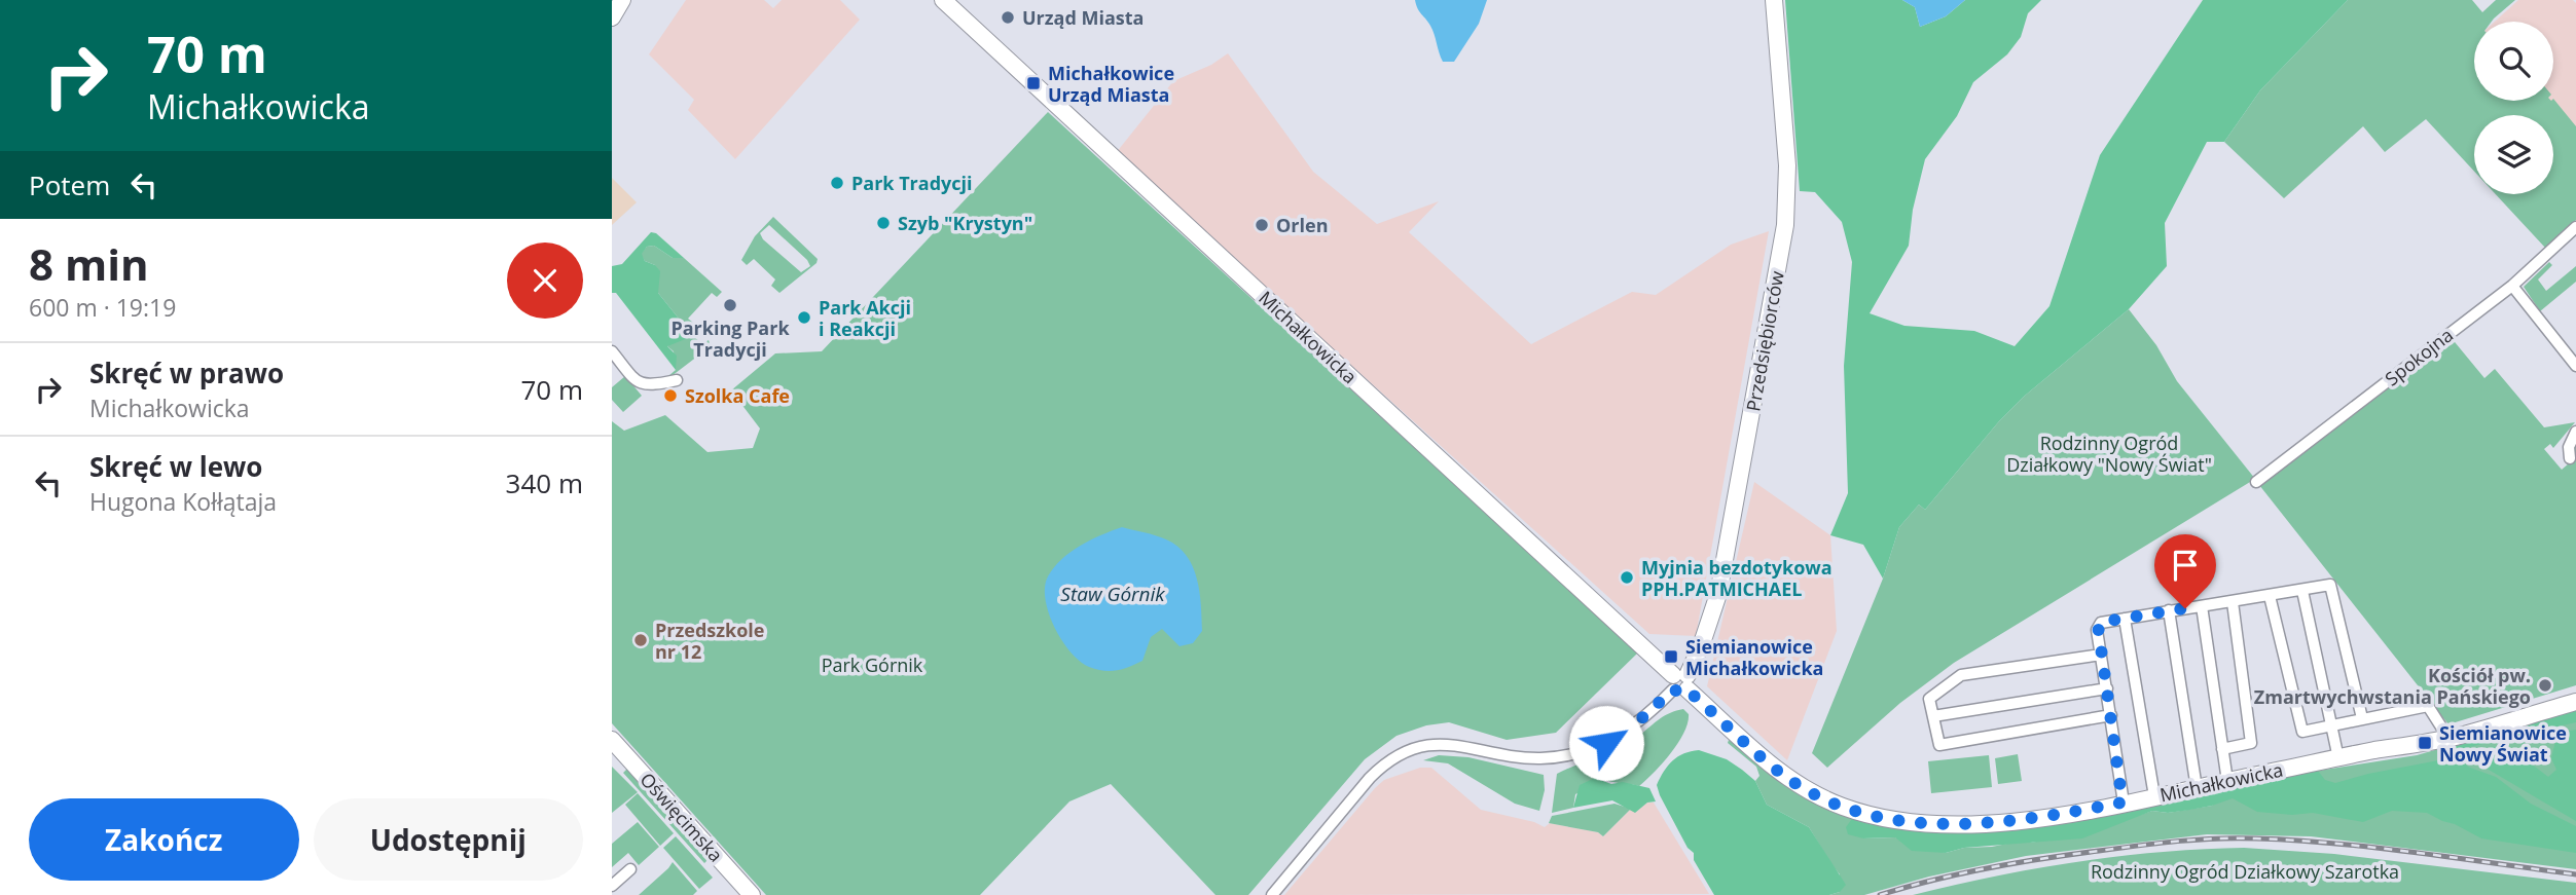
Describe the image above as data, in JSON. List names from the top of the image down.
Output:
{
  "streets": {
    "street": [
      "Michałkowicka",
      "Przedsiębiorców",
      "Spokojna",
      "Oświęcimska"
    ]
  },
  "crossings": [
    ["Michałkowicka", "Przedsiębiorców"]
  ],
  "water": ["Staw Górnik"],
  "parks": ["Rodzinny Ogród Działkowy \"Nowy Świat\"", "Park Górnik", "Rodzinny Ogród Działkowy Szarotka"],
  "places": {
    "other": [
      "Urząd Miasta",
      "Park Tradycji",
      "Szyb \"Krystyn\"",
      "Orlen",
      "Parking Park Tradycji",
      "Park Akcji i Reakcji",
      "Szolka Cafe",
      "Myjnia bezdotykowa PPH.PATMICHAEL",
      "Przedszkole nr 12",
      "Kościół pw. Zmartwychwstania Pańskiego"
    ],
    "transit": ["Michałkowice Urząd Miasta", "Siemianowice Michałkowicka", "Siemianowice Nowy Świat"]
  },
  "page": {
    "turn": ["70 m", "Michałkowicka"],
    "then": "Potem",
    "heading": ["8 min", "600 m · 19:19"],
    "list": [
      {
        "name": "Skręć w prawo",
        "note": "Michałkowicka",
        "value": "70 m"
      },
      {
        "name": "Skręć w lewo",
        "note": "Hugona Kołłątaja",
        "value": "340 m"
      }
    ],
    "buttons": ["Zakończ", "Udostępnij"]
  }
}
